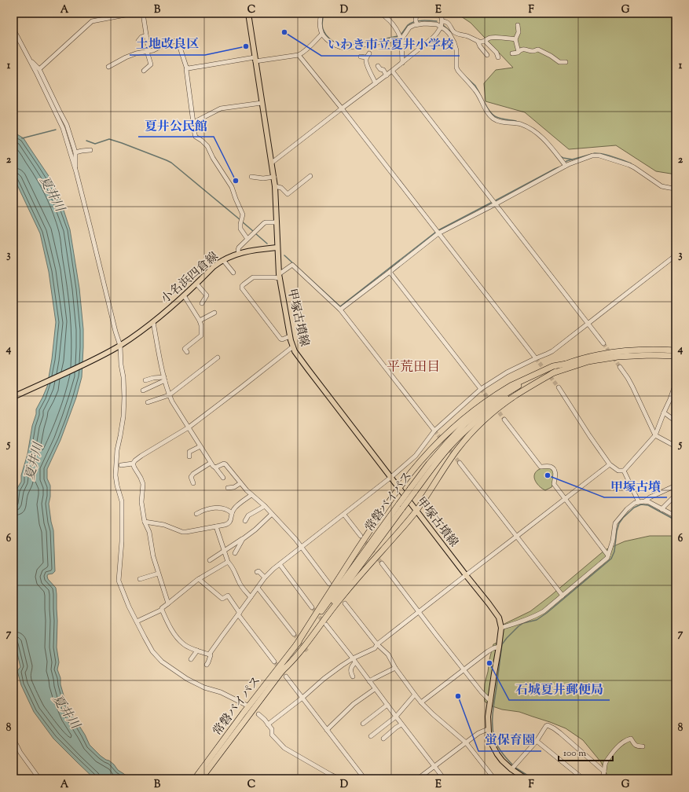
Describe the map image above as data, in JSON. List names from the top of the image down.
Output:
{
  "streets": {
    "highway": ["常磐バイパス"],
    "main road": ["小名浜四倉線", "甲塚古墳線"]
  },
  "crossings": [
    ["小名浜四倉線", "甲塚古墳線"]
  ],
  "districts": ["平荒田目"],
  "water": ["夏井川"],
  "places": [
    "いわき市立夏井小学校",
    "土地改良区",
    "夏井公民館",
    "甲塚古墳",
    "石城夏井郵便局",
    "蛍保育園"
  ],
  "scale_bar": "100 m",
  "grid": {
    "columns": [
      "A",
      "B",
      "C",
      "D",
      "E",
      "F",
      "G"
    ],
    "rows": [
      "1",
      "2",
      "3",
      "4",
      "5",
      "6",
      "7",
      "8"
    ]
  }
}
